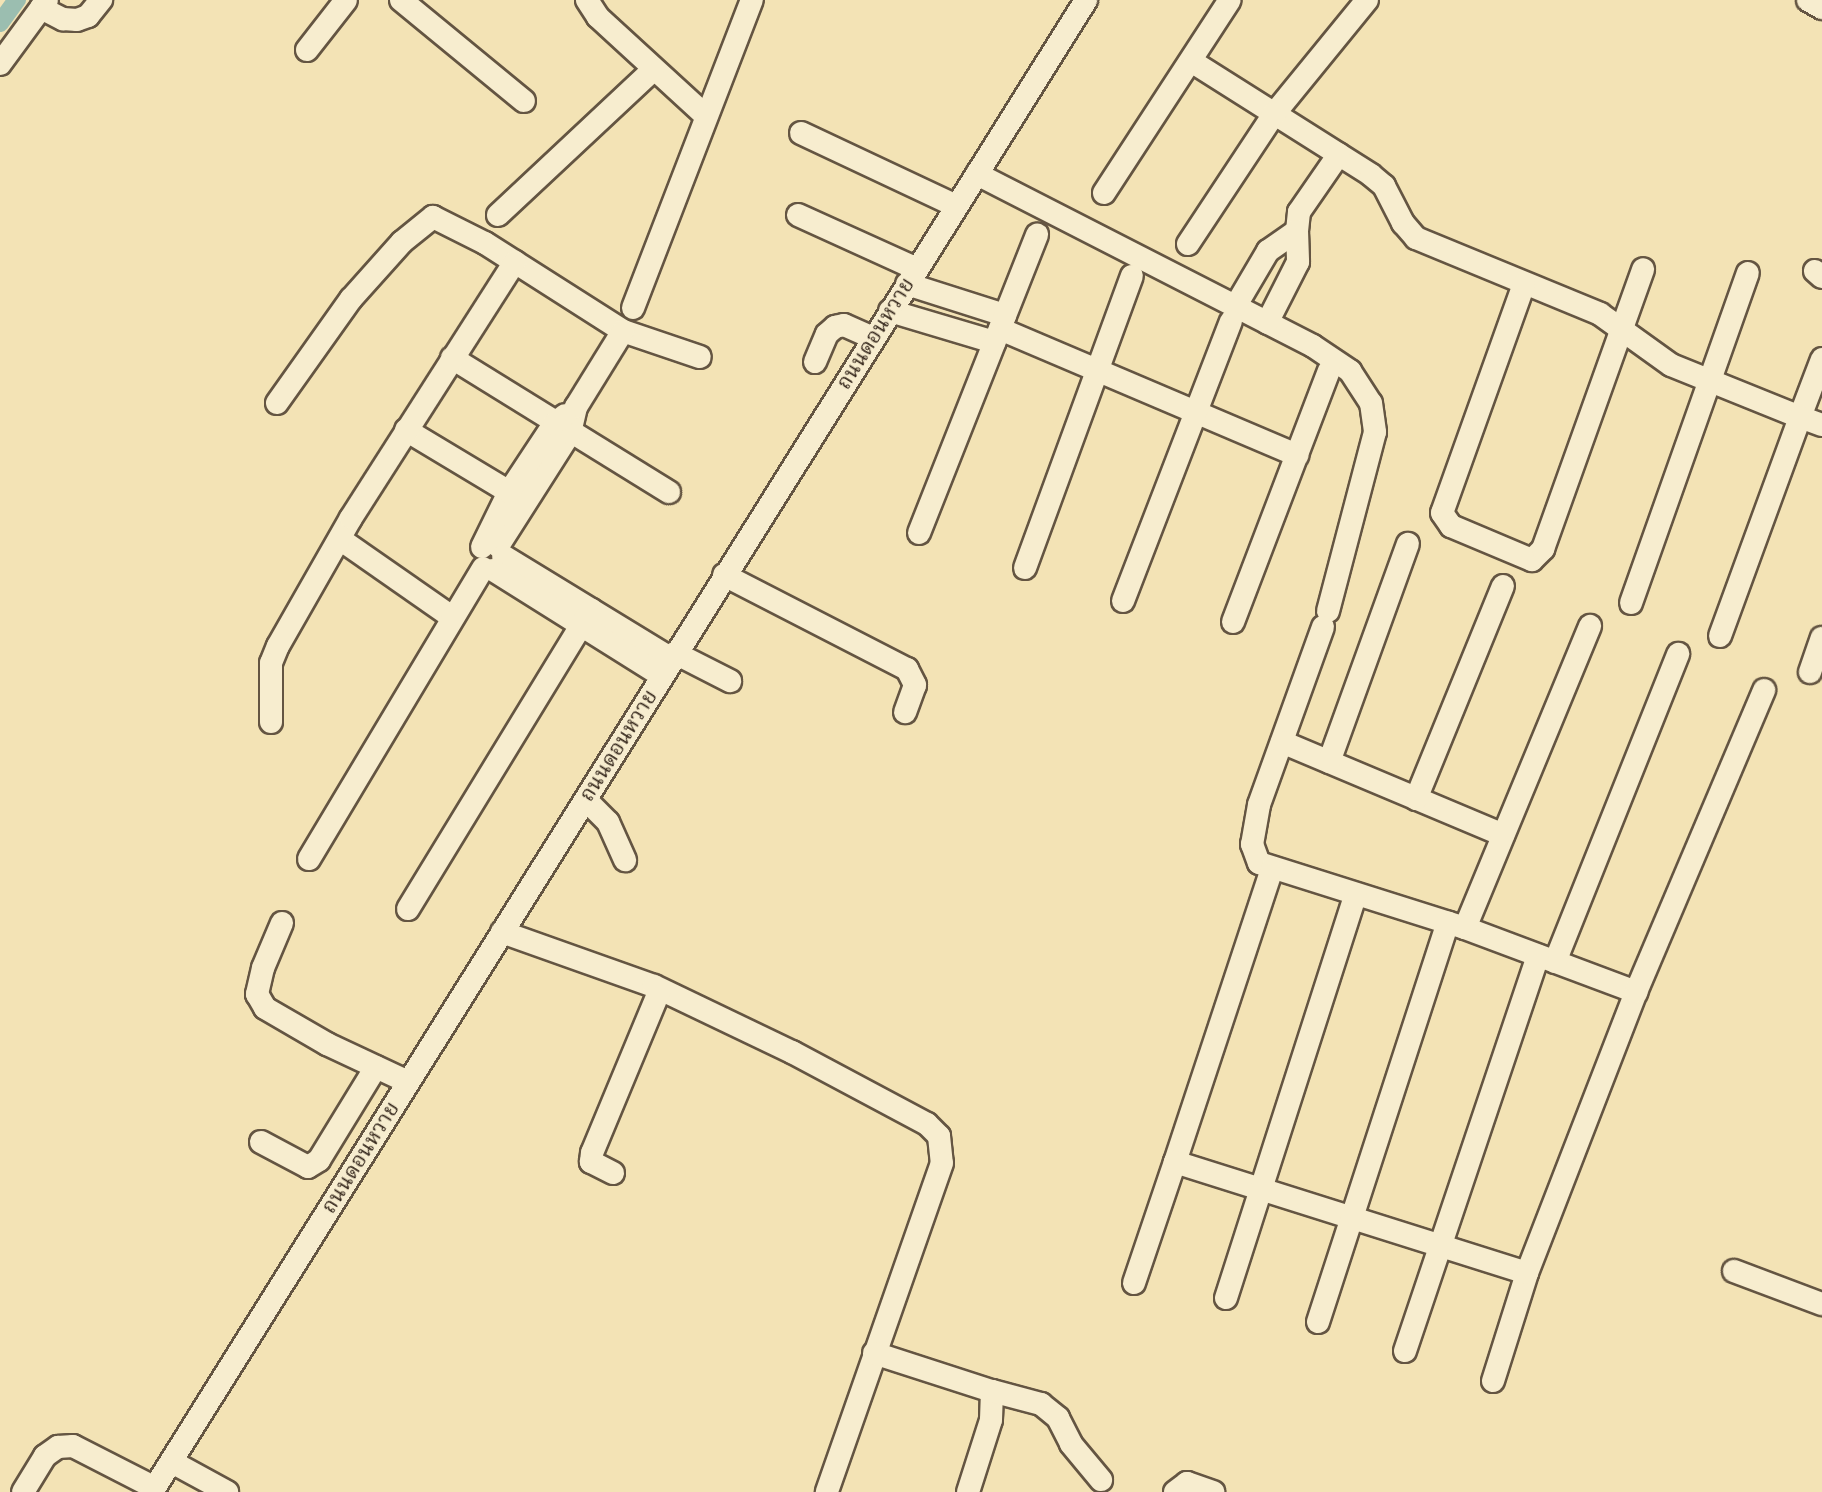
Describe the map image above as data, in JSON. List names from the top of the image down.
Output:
{
  "streets": {
    "street": ["ถนนดอนหวาย"]
  }
}
